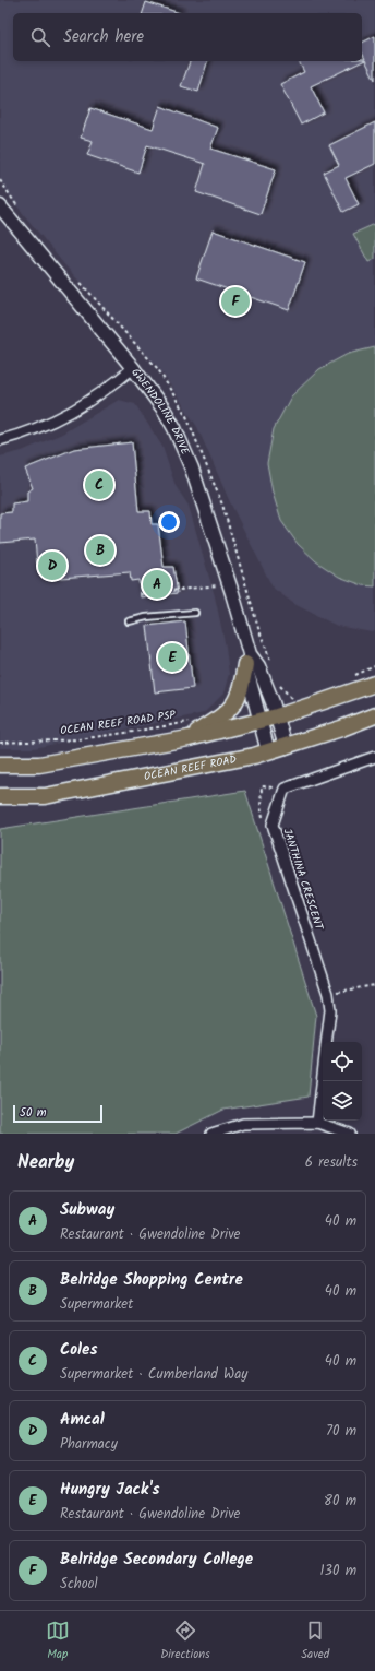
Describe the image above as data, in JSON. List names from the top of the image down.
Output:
{
  "streets": {
    "main road": ["OCEAN REEF ROAD"],
    "street": ["GWENDOLINE DRIVE", "JANTHINA CRESCENT"],
    "path": ["OCEAN REEF ROAD PSP"]
  },
  "crossings": [
    ["GWENDOLINE DRIVE", "OCEAN REEF ROAD"]
  ],
  "scale_bar": "50 m",
  "page": {
    "search": "Search here",
    "pins": [
      "F",
      "C",
      "B",
      "D",
      "A",
      "E"
    ],
    "scale": "50 m",
    "heading": ["Nearby", "6 results"],
    "list": [
      {
        "mark": "A",
        "name": "Subway",
        "note": "Restaurant · Gwendoline Drive",
        "value": "40 m"
      },
      {
        "mark": "B",
        "name": "Belridge Shopping Centre",
        "note": "Supermarket",
        "value": "40 m"
      },
      {
        "mark": "C",
        "name": "Coles",
        "note": "Supermarket · Cumberland Way",
        "value": "40 m"
      },
      {
        "mark": "D",
        "name": "Amcal",
        "note": "Pharmacy",
        "value": "70 m"
      },
      {
        "mark": "E",
        "name": "Hungry Jack's",
        "note": "Restaurant · Gwendoline Drive",
        "value": "80 m"
      },
      {
        "mark": "F",
        "name": "Belridge Secondary College",
        "note": "School",
        "value": "130 m"
      }
    ],
    "nav": ["Map", "Directions", "Saved"]
  }
}
